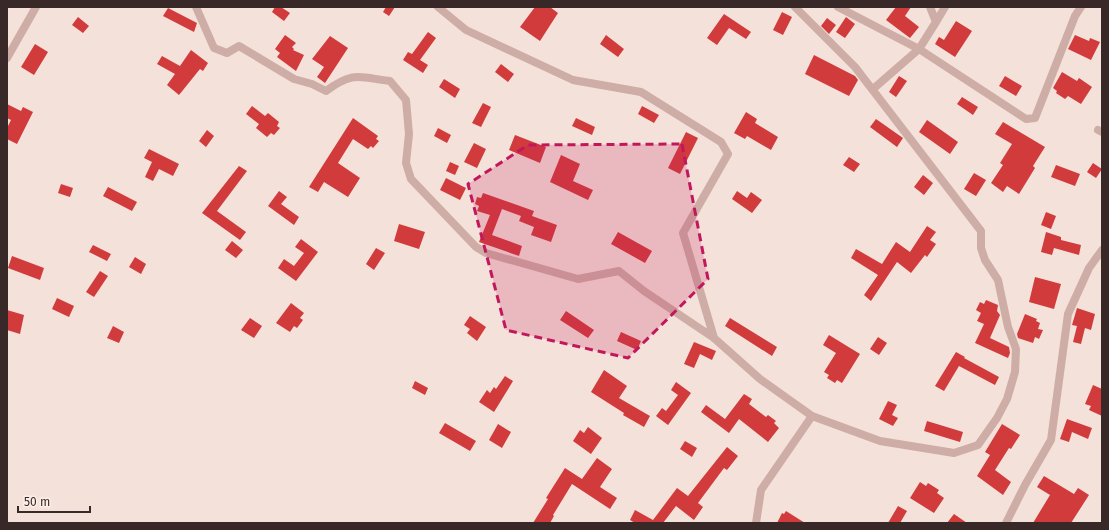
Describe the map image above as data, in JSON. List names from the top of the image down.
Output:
{
  "scale_bar": "50 m"
}
